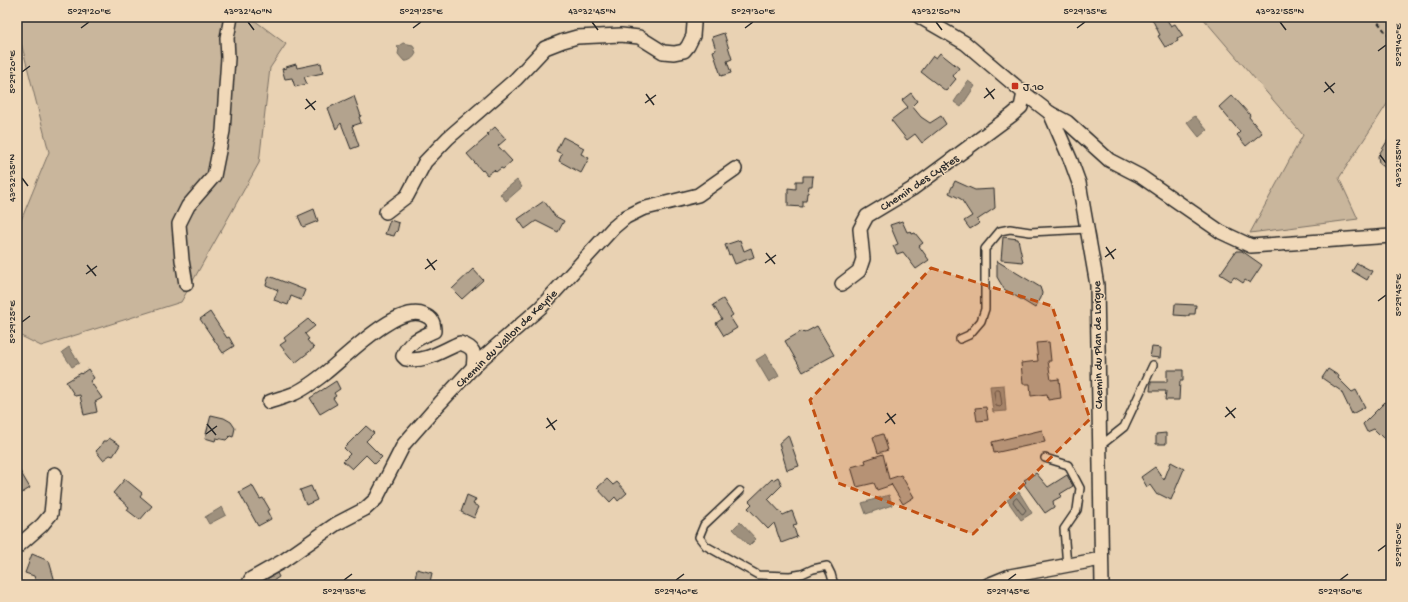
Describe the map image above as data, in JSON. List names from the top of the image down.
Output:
{
  "streets": {
    "street": ["Chemin des Cystes", "Chemin du Vallon de Keyrie", "Chemin du Plan de Lorgue"]
  },
  "places": {
    "transit": ["J 10"]
  },
  "coordinates": [
    "5°29'20\"E",
    "43°32'40\"N",
    "5°29'25\"E",
    "43°32'45\"N",
    "5°29'30\"E",
    "43°32'50\"N",
    "5°29'35\"E",
    "43°32'55\"N",
    "5°29'40\"E",
    "43°32'35\"N",
    "5°29'45\"E",
    "5°29'50\"E"
  ]
}
